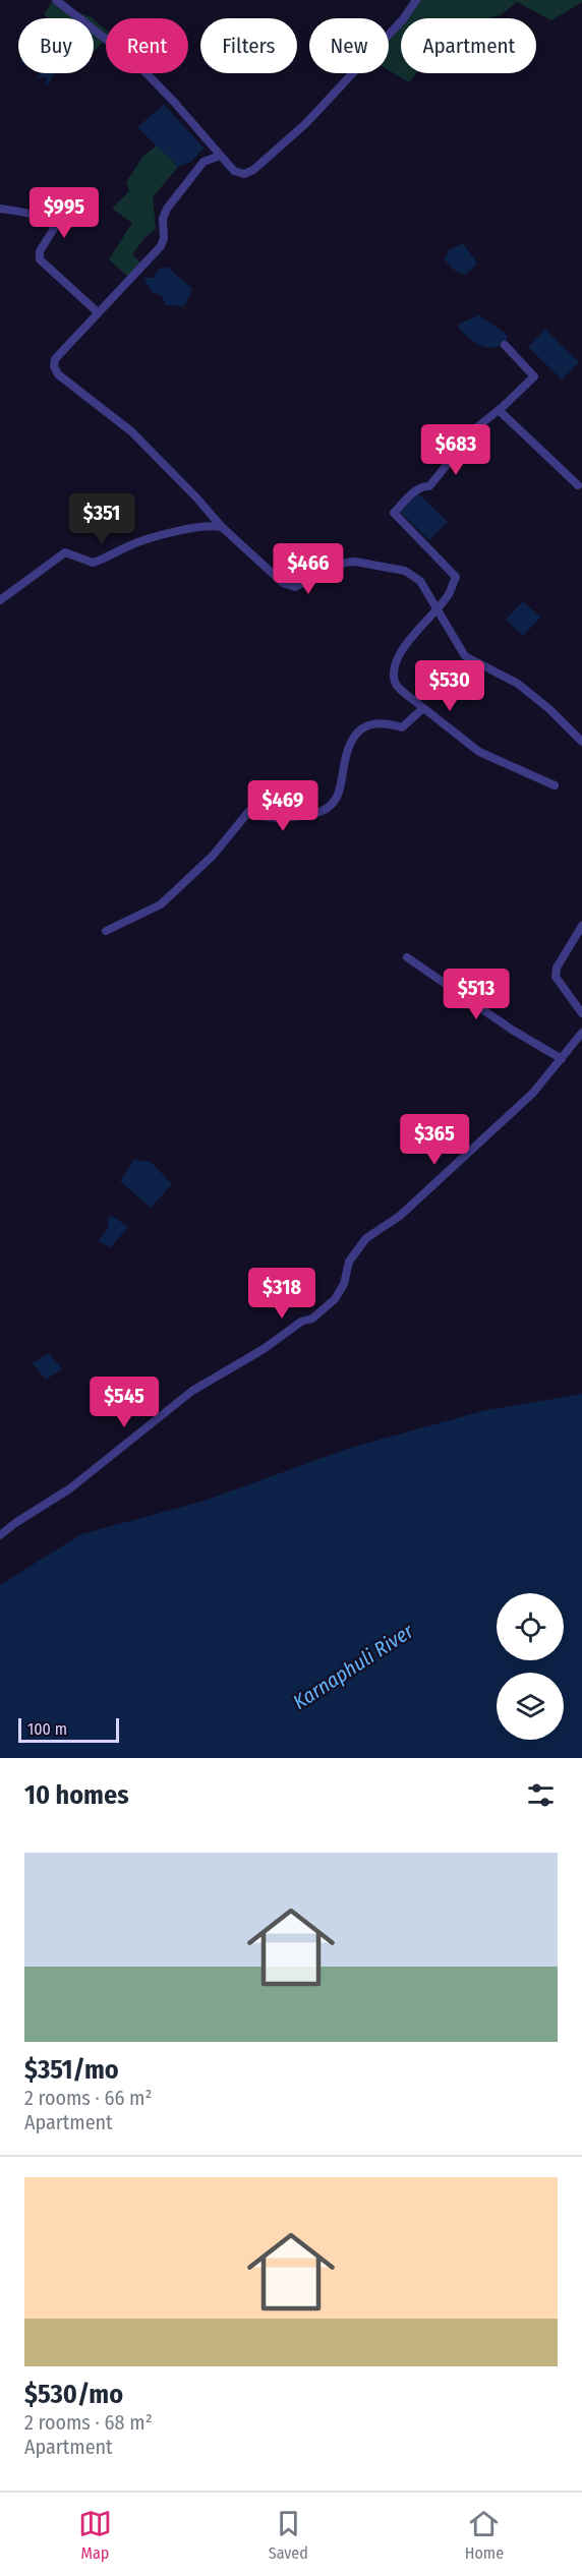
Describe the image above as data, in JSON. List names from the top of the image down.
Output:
{
  "water": ["Karnaphuli River"],
  "scale_bar": "100 m",
  "page": {
    "chip": [
      "Buy",
      "Rent",
      "Filters",
      "New",
      "Apartment"
    ],
    "price": [
      "$995",
      "$683",
      "$351",
      "$466",
      "$530",
      "$469",
      "$513",
      "$365",
      "$318",
      "$545"
    ],
    "scale": "100 m",
    "heading": "10 homes",
    "list": [
      {
        "name": "$351/mo",
        "note": "2 rooms · 66 m² · Apartment"
      },
      {
        "name": "$530/mo",
        "note": "2 rooms · 68 m² · Apartment"
      }
    ],
    "tabs": ["Map", "Saved", "Home"]
  }
}
